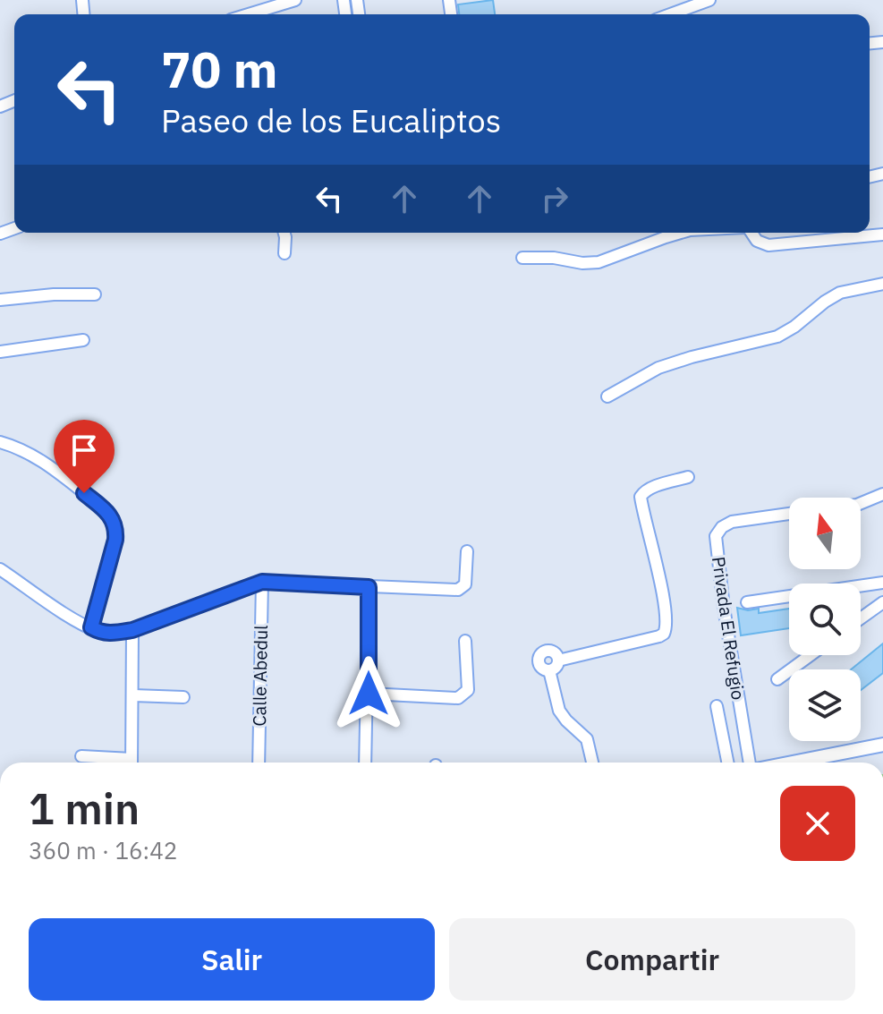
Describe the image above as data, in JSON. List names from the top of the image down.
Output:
{
  "streets": {
    "street": ["Privada El Refugio", "Calle Abedul"]
  },
  "north": "top",
  "page": {
    "turn": ["70 m", "Paseo de los Eucaliptos"],
    "heading": ["1 min", "360 m · 16:42"],
    "buttons": ["Salir", "Compartir"]
  }
}
